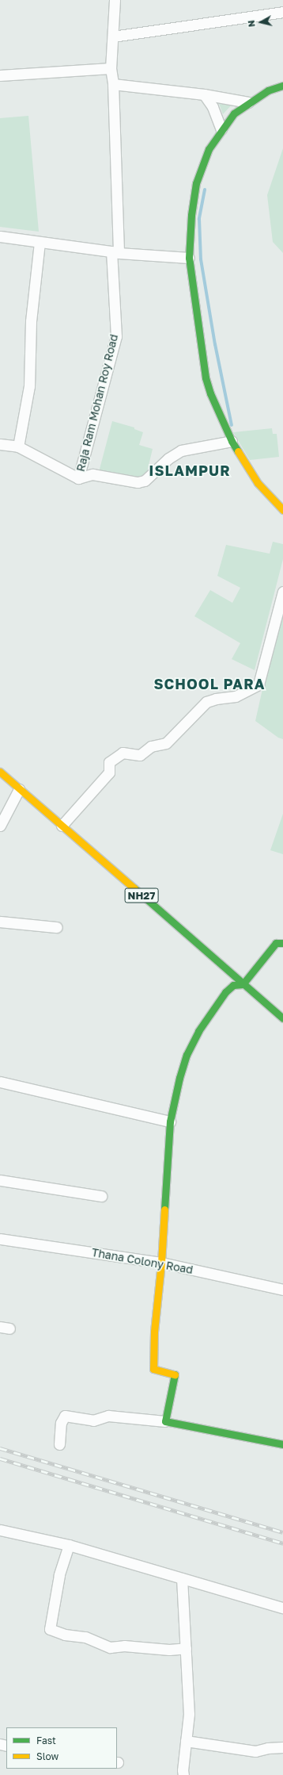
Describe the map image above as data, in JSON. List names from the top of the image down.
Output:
{
  "streets": {
    "street": ["Raja Ram Mohan Roy Road", "NH27", "Thana Colony Road"]
  },
  "districts": ["ISLAMPUR", "SCHOOL PARA"],
  "legend": ["Fast", "Slow"],
  "north": "left"
}
